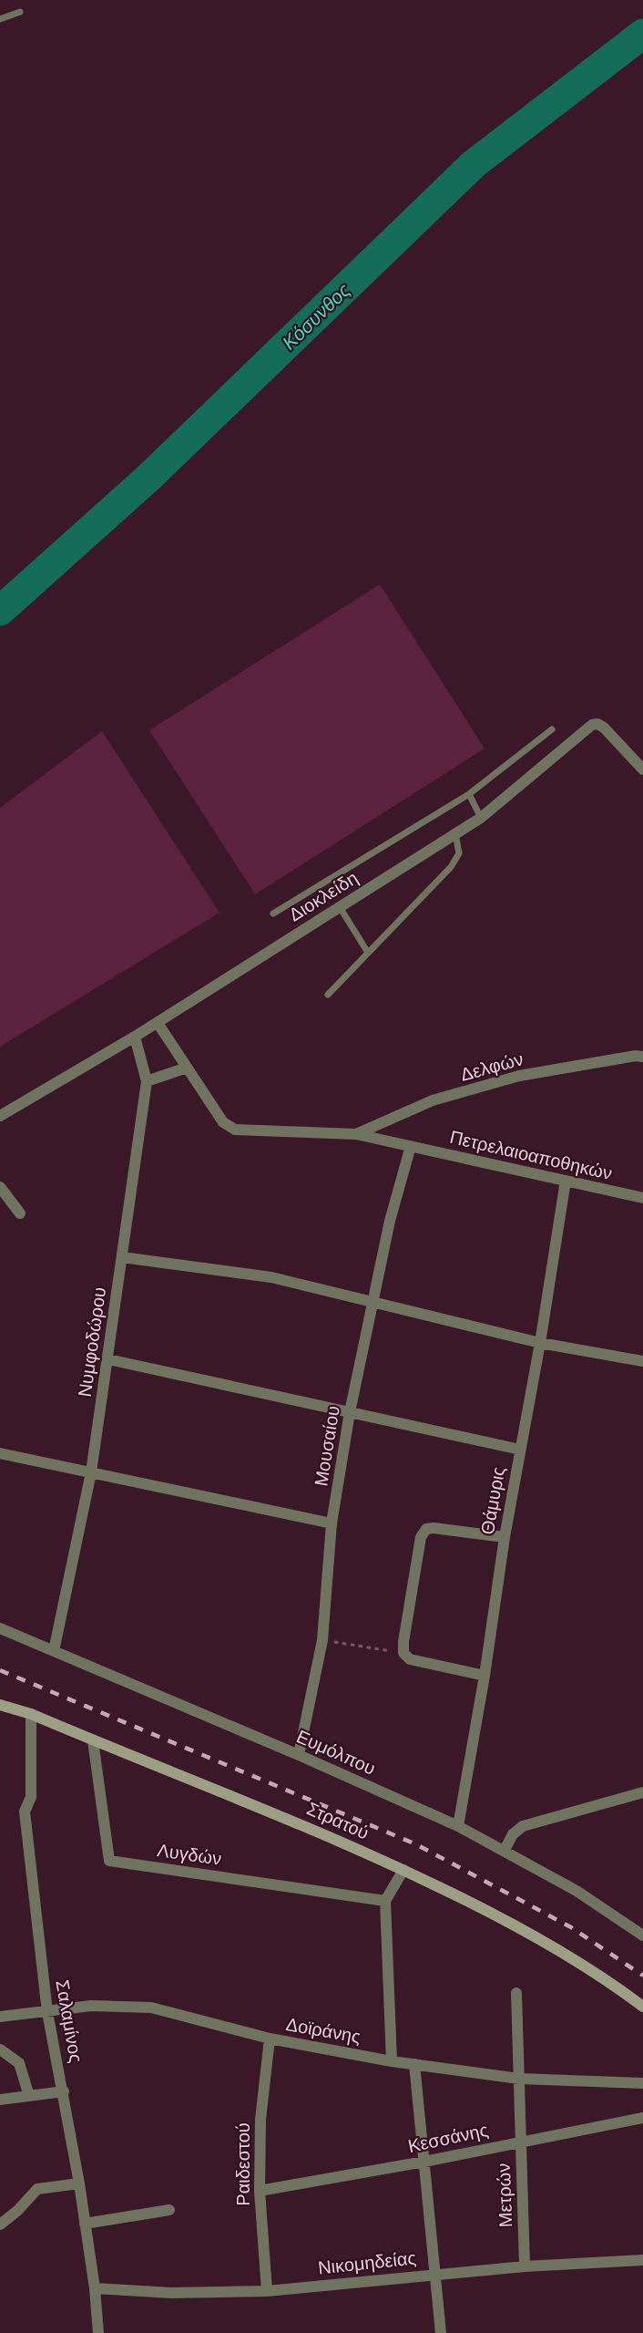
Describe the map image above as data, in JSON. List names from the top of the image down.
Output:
{
  "streets": {
    "main road": ["Στρατού"],
    "street": [
      "Διοκλείδη",
      "Δελφών",
      "Πετρελαιοαποθηκών",
      "Νυμφοδώρου",
      "Μουσαίου",
      "Θάμυρις",
      "Ευμόλπου",
      "Λυγδών",
      "Σαλαμίνος",
      "Δοϊράνης",
      "Κεσσάνης",
      "Ραιδεστού",
      "Μετρών",
      "Νικομηδείας"
    ]
  },
  "crossings": [
    ["Διοκλείδη", "Πετρελαιοαποθηκών"],
    ["Διοκλείδη", "Νυμφοδώρου"],
    ["Δελφών", "Πετρελαιοαποθηκών"],
    ["Πετρελαιοαποθηκών", "Μουσαίου"],
    ["Πετρελαιοαποθηκών", "Θάμυρις"],
    ["Νυμφοδώρου", "Ευμόλπου"],
    ["Μουσαίου", "Ευμόλπου"],
    ["Θάμυρις", "Ευμόλπου"],
    ["Στρατού", "Λυγδών"],
    ["Στρατού", "Σαλαμίνος"],
    ["Σαλαμίνος", "Δοϊράνης"],
    ["Σαλαμίνος", "Νικομηδείας"],
    ["Δοϊράνης", "Ραιδεστού"],
    ["Δοϊράνης", "Μετρών"],
    ["Κεσσάνης", "Ραιδεστού"],
    ["Κεσσάνης", "Μετρών"],
    ["Ραιδεστού", "Νικομηδείας"],
    ["Μετρών", "Νικομηδείας"]
  ],
  "water": ["Κόσυνθος"]
}
